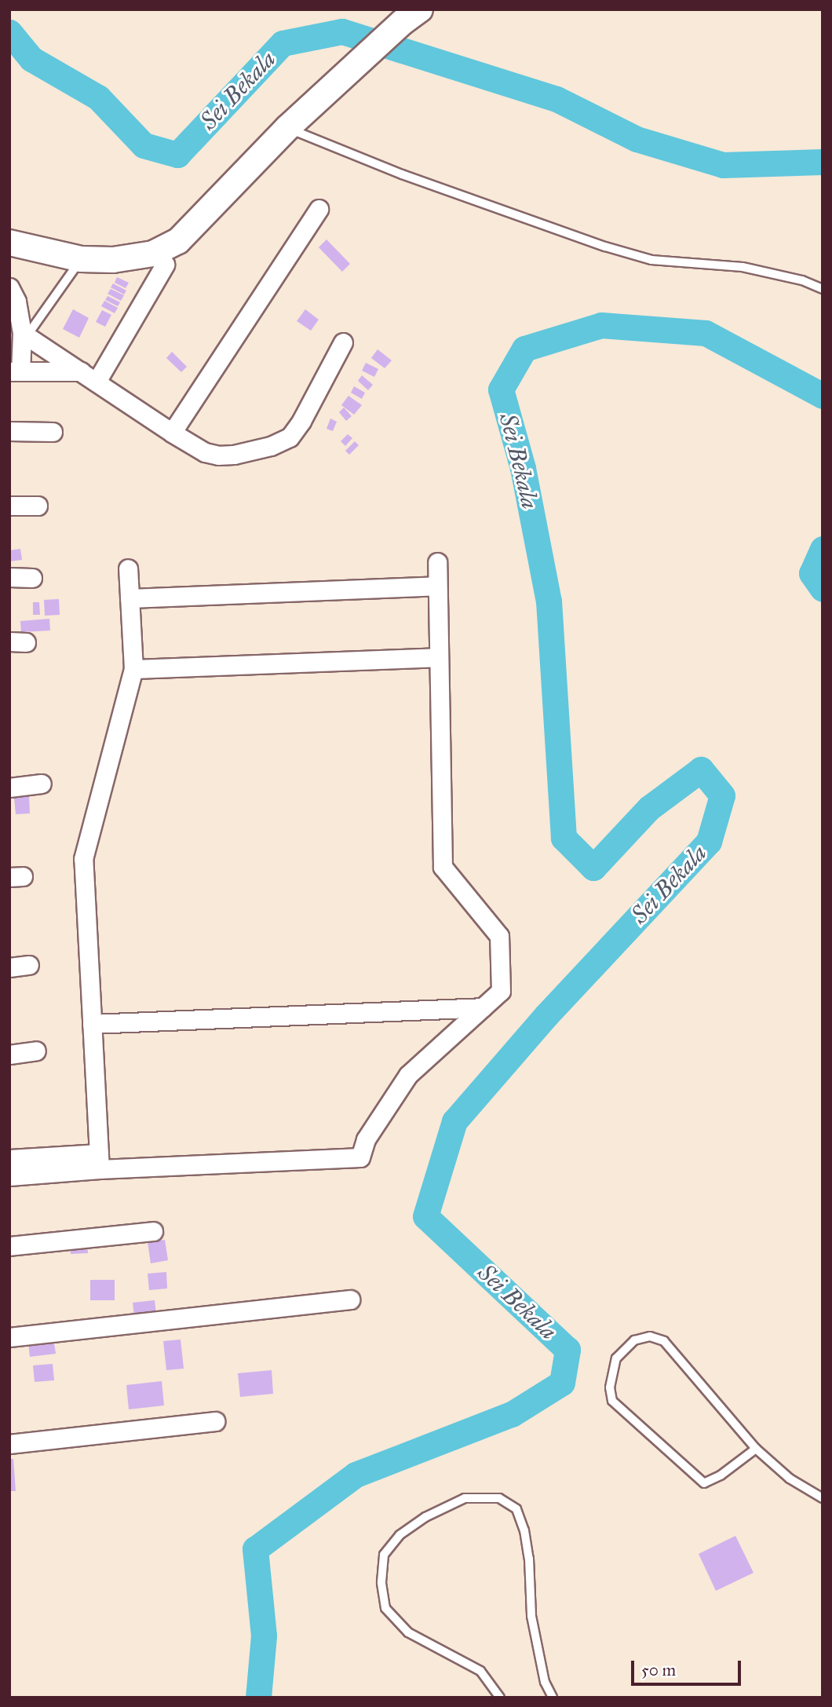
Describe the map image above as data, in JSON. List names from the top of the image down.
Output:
{
  "water": ["Sei Bekala"],
  "scale_bar": "50 m"
}
